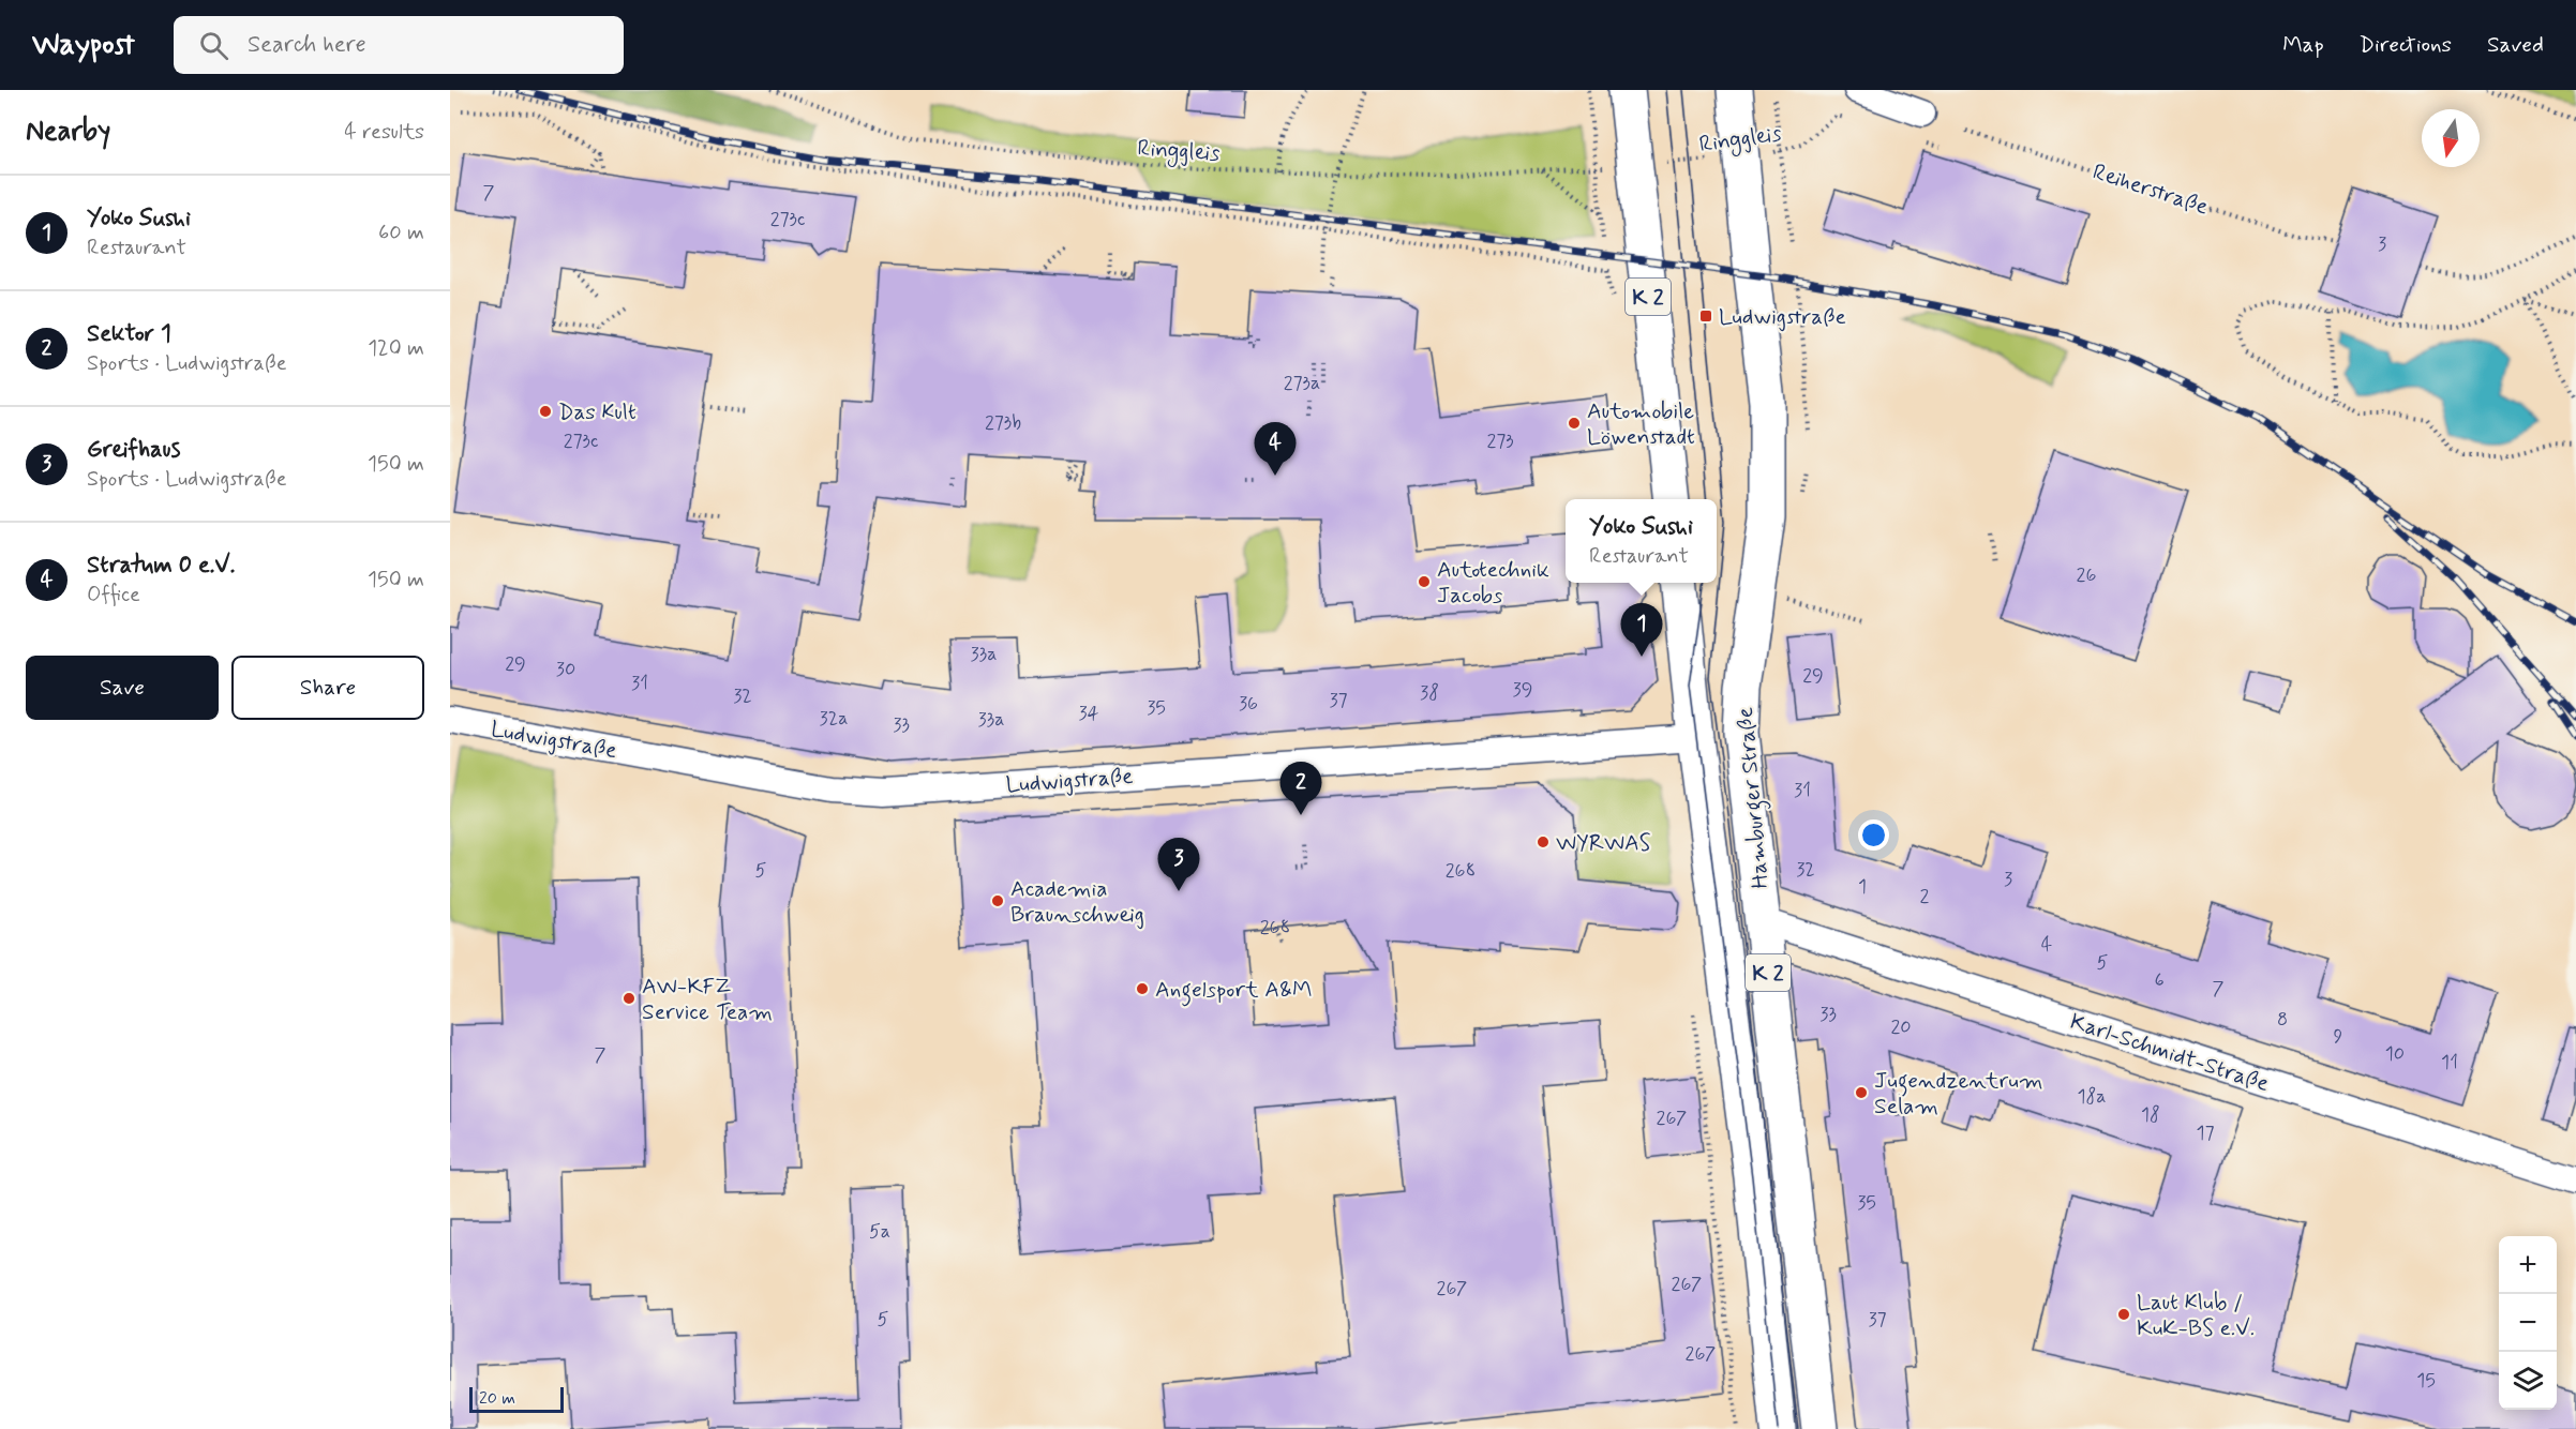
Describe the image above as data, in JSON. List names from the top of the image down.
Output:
{
  "streets": {
    "main road": ["K 2", "Hamburger Straße"],
    "street": ["Ludwigstraße", "Karl-Schmidt-Straße"],
    "path": ["Ringgleis", "Reiherstraße"]
  },
  "crossings": [
    ["Ringgleis", "K 2"],
    ["Ringgleis", "Hamburger Straße"],
    ["Ludwigstraße", "Hamburger Straße"],
    ["Hamburger Straße", "Karl-Schmidt-Straße"]
  ],
  "places": {
    "transit": ["Ludwigstraße"],
    "other": [
      "Das Kult",
      "Automobile Löwenstadt",
      "Autotechnik Jacobs",
      "WYRWAS",
      "Academia Braunschweig",
      "Angelsport A&M",
      "AW-KFZ Service Team",
      "Jugendzentrum Selam",
      "Laut Klub / KuK-BS e.V."
    ]
  },
  "house_numbers": [
    "7",
    "273c",
    "3",
    "273a",
    "273b",
    "273c",
    "273",
    "26",
    "33a",
    "29",
    "30",
    "29",
    "31",
    "39",
    "38",
    "32",
    "37",
    "36",
    "35",
    "34",
    "32a",
    "33a",
    "33",
    "31",
    "32",
    "5",
    "268",
    "3",
    "1",
    "2",
    "268",
    "4",
    "5",
    "6",
    "7",
    "33",
    "8",
    "20",
    "9",
    "10",
    "7",
    "11",
    "18a",
    "18",
    "267",
    "17",
    "35",
    "5a",
    "267",
    "267",
    "5",
    "37",
    "267",
    "15"
  ],
  "scale_bar": "20 m",
  "north": "bottom",
  "page": {
    "header": "Waypost",
    "search": "Search here",
    "nav": ["Map", "Directions", "Saved"],
    "heading": ["Nearby", "4 results"],
    "list": [
      {
        "mark": "1",
        "name": "Yoko Sushi",
        "note": "Restaurant",
        "value": "60 m"
      },
      {
        "mark": "2",
        "name": "Sektor 1",
        "note": "Sports · Ludwigstraße",
        "value": "120 m"
      },
      {
        "mark": "3",
        "name": "Greifhaus",
        "note": "Sports · Ludwigstraße",
        "value": "150 m"
      },
      {
        "mark": "4",
        "name": "Stratum 0 e.V.",
        "note": "Office",
        "value": "150 m"
      }
    ],
    "pins": [
      "4",
      "1",
      "2",
      "3"
    ],
    "popup": ["Yoko Sushi", "Restaurant"],
    "buttons": ["Save", "Share"],
    "map_buttons": ["+", "−"],
    "scale": "20 m"
  }
}
